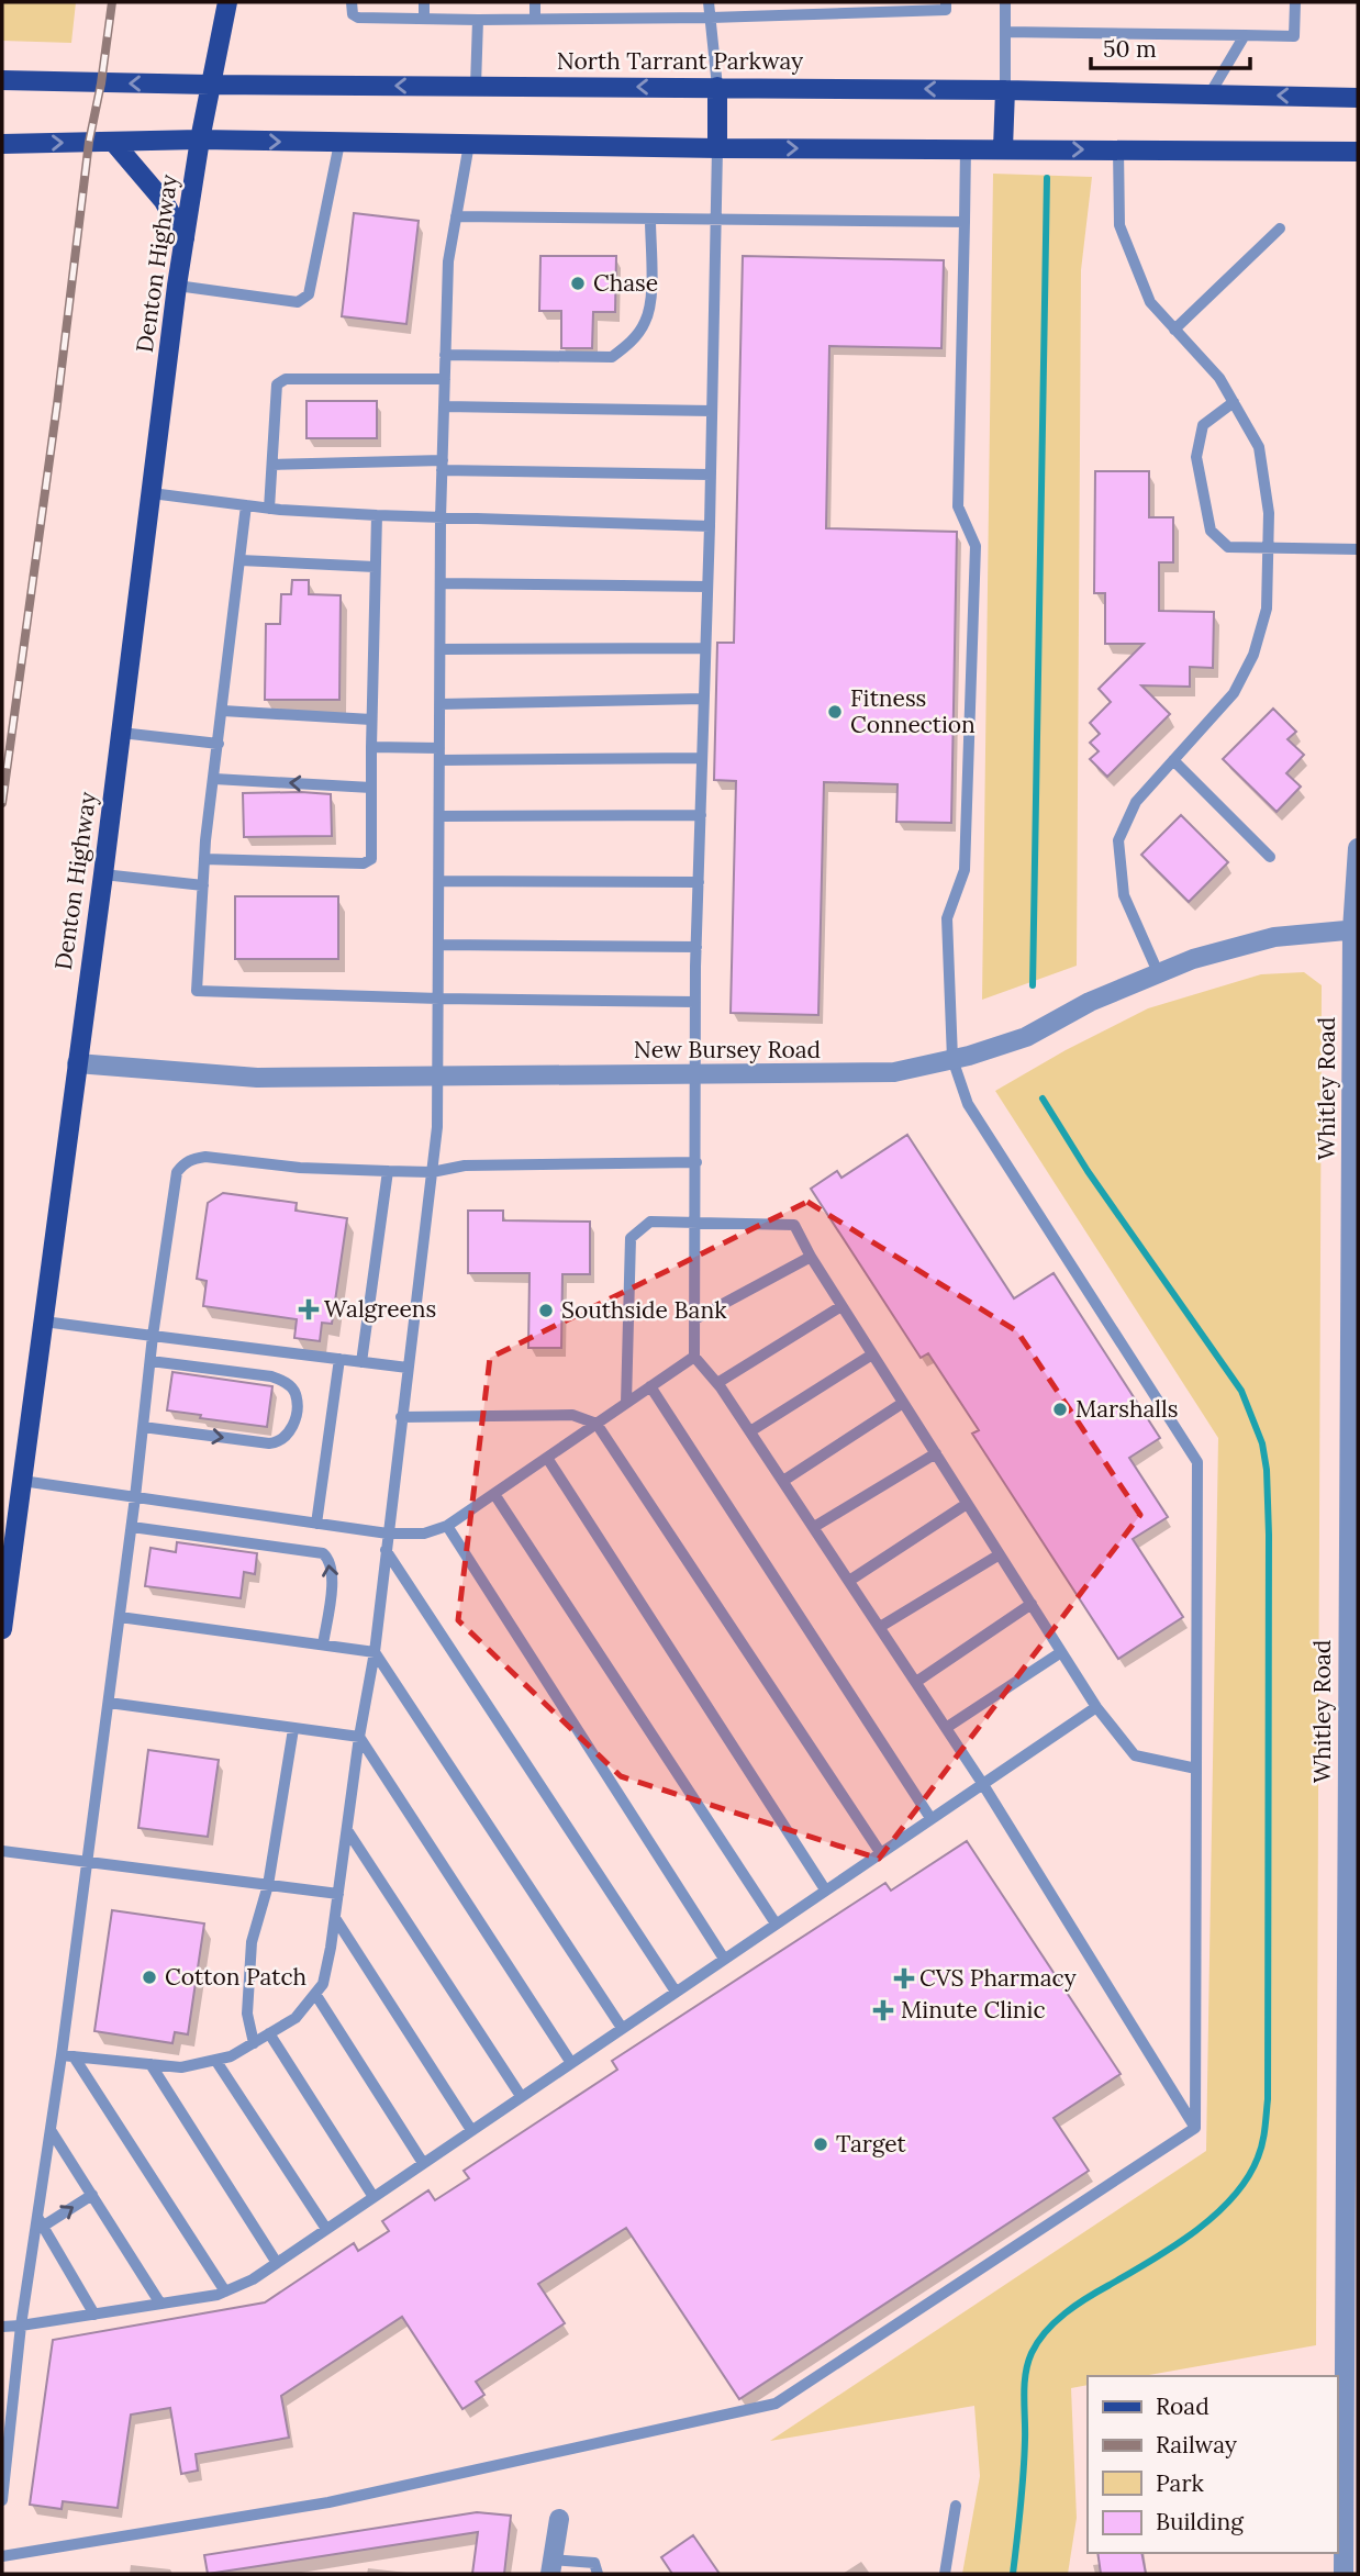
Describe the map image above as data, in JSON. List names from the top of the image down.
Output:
{
  "streets": {
    "main road": ["North Tarrant Parkway", "Denton Highway"],
    "street": ["New Bursey Road", "Whitley Road"]
  },
  "crossings": [
    ["North Tarrant Parkway", "Denton Highway"],
    ["Denton Highway", "New Bursey Road"],
    ["New Bursey Road", "Whitley Road"]
  ],
  "places": {
    "other": [
      "Chase",
      "Fitness Connection",
      "Southside Bank",
      "Marshalls",
      "Cotton Patch",
      "Target"
    ],
    "health": ["Walgreens", "CVS Pharmacy", "Minute Clinic"]
  },
  "legend": [
    "Road",
    "Railway",
    "Park",
    "Building"
  ],
  "scale_bar": "50 m"
}
